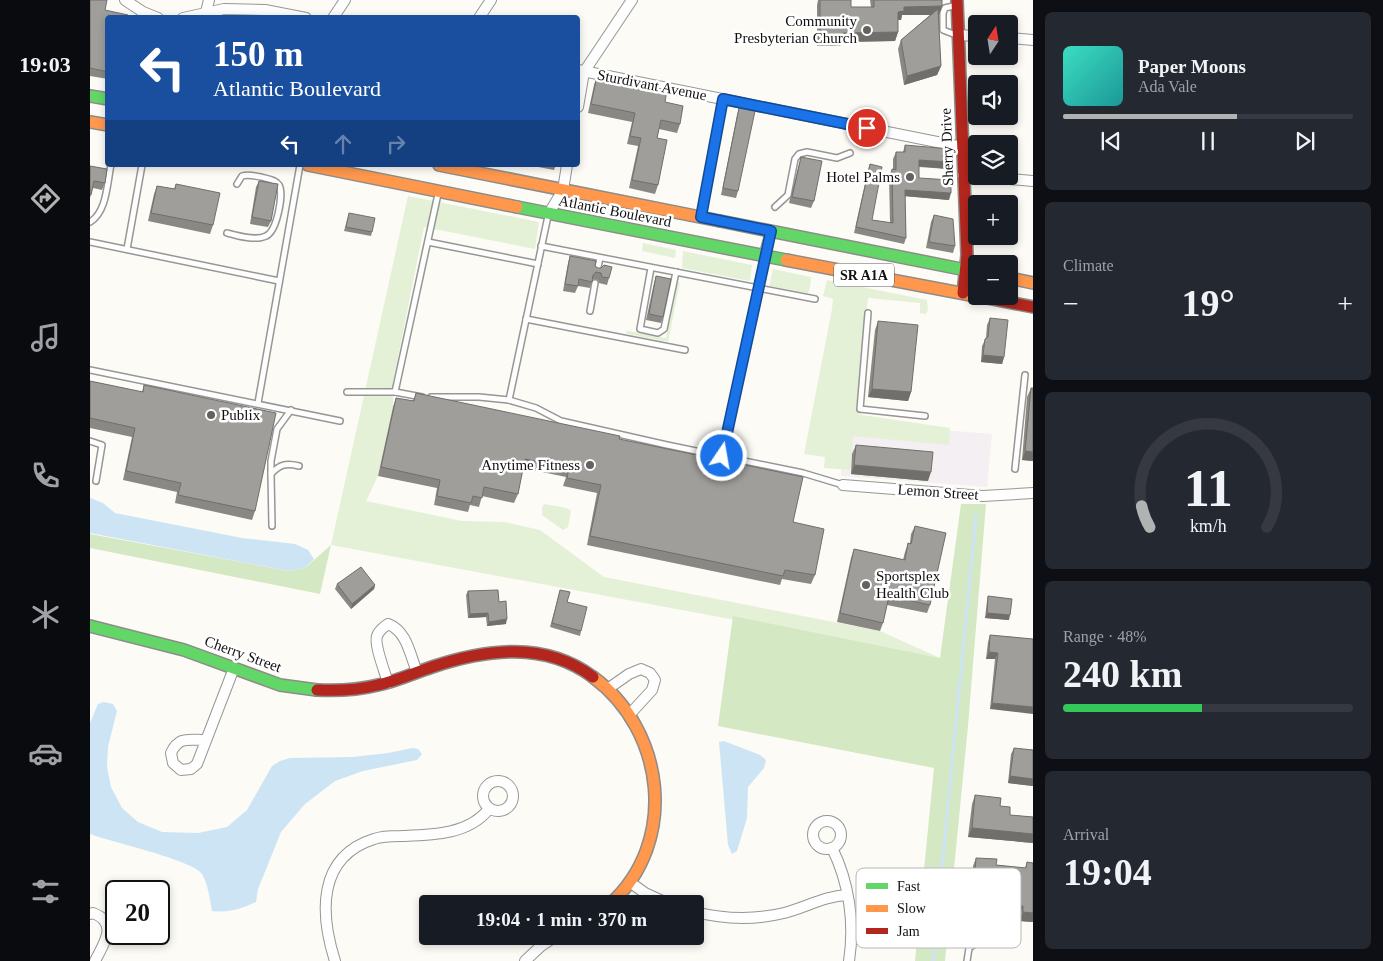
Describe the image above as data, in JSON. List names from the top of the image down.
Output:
{
  "streets": {
    "main road": [
      "Sherry Drive",
      "Atlantic Boulevard",
      "SR A1A",
      "Cherry Street"
    ],
    "street": ["Sturdivant Avenue", "Lemon Street"]
  },
  "crossings": [
    ["Sturdivant Avenue", "Sherry Drive"],
    ["Sherry Drive", "Atlantic Boulevard"]
  ],
  "places": [
    "Community Presbyterian Church",
    "Hotel Palms",
    "Publix",
    "Anytime Fitness",
    "Sportsplex Health Club"
  ],
  "legend": ["Fast", "Slow", "Jam"],
  "north": "top",
  "page": {
    "tabs": "19:03",
    "map_buttons": ["+", "−"],
    "turn": ["150 m", "Atlantic Boulevard"],
    "song": ["Paper Moons", "Ada Vale"],
    "tile": [
      "Climate",
      ["Range · 48%", "240 km"],
      ["Arrival", "19:04"]
    ],
    "heat": ["−", "19°", "+"],
    "limit": "20",
    "trip": "19:04 · 1 min · 370 m",
    "gauge": ["11", "km/h"]
  }
}
